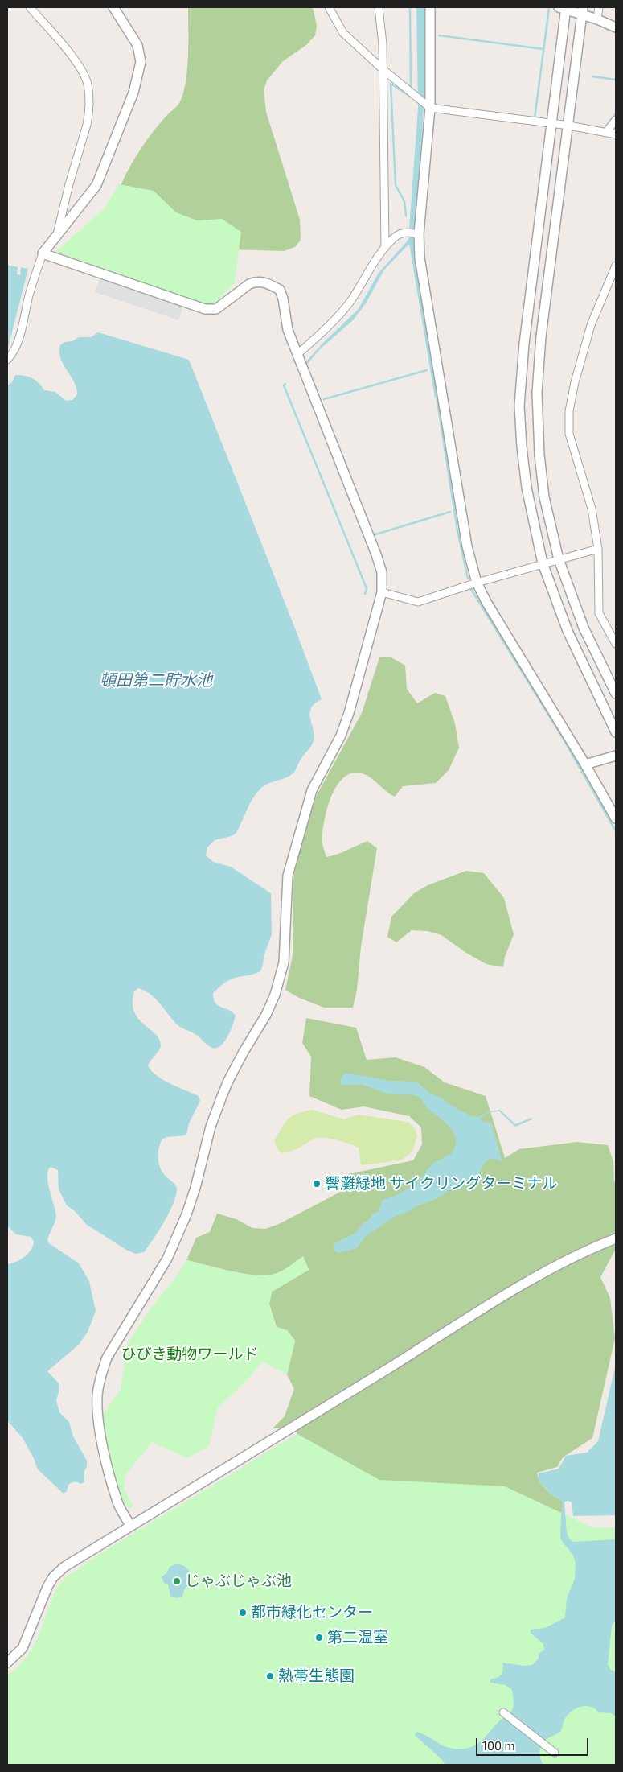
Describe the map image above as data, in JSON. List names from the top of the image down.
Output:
{
  "water": ["頓田第二貯水池"],
  "parks": ["ひびき動物ワールド"],
  "places": [
    "響灘緑地 サイクリングターミナル",
    "じゃぶじゃぶ池",
    "都市緑化センター",
    "第二温室",
    "熱帯生態園"
  ],
  "scale_bar": "100 m"
}
